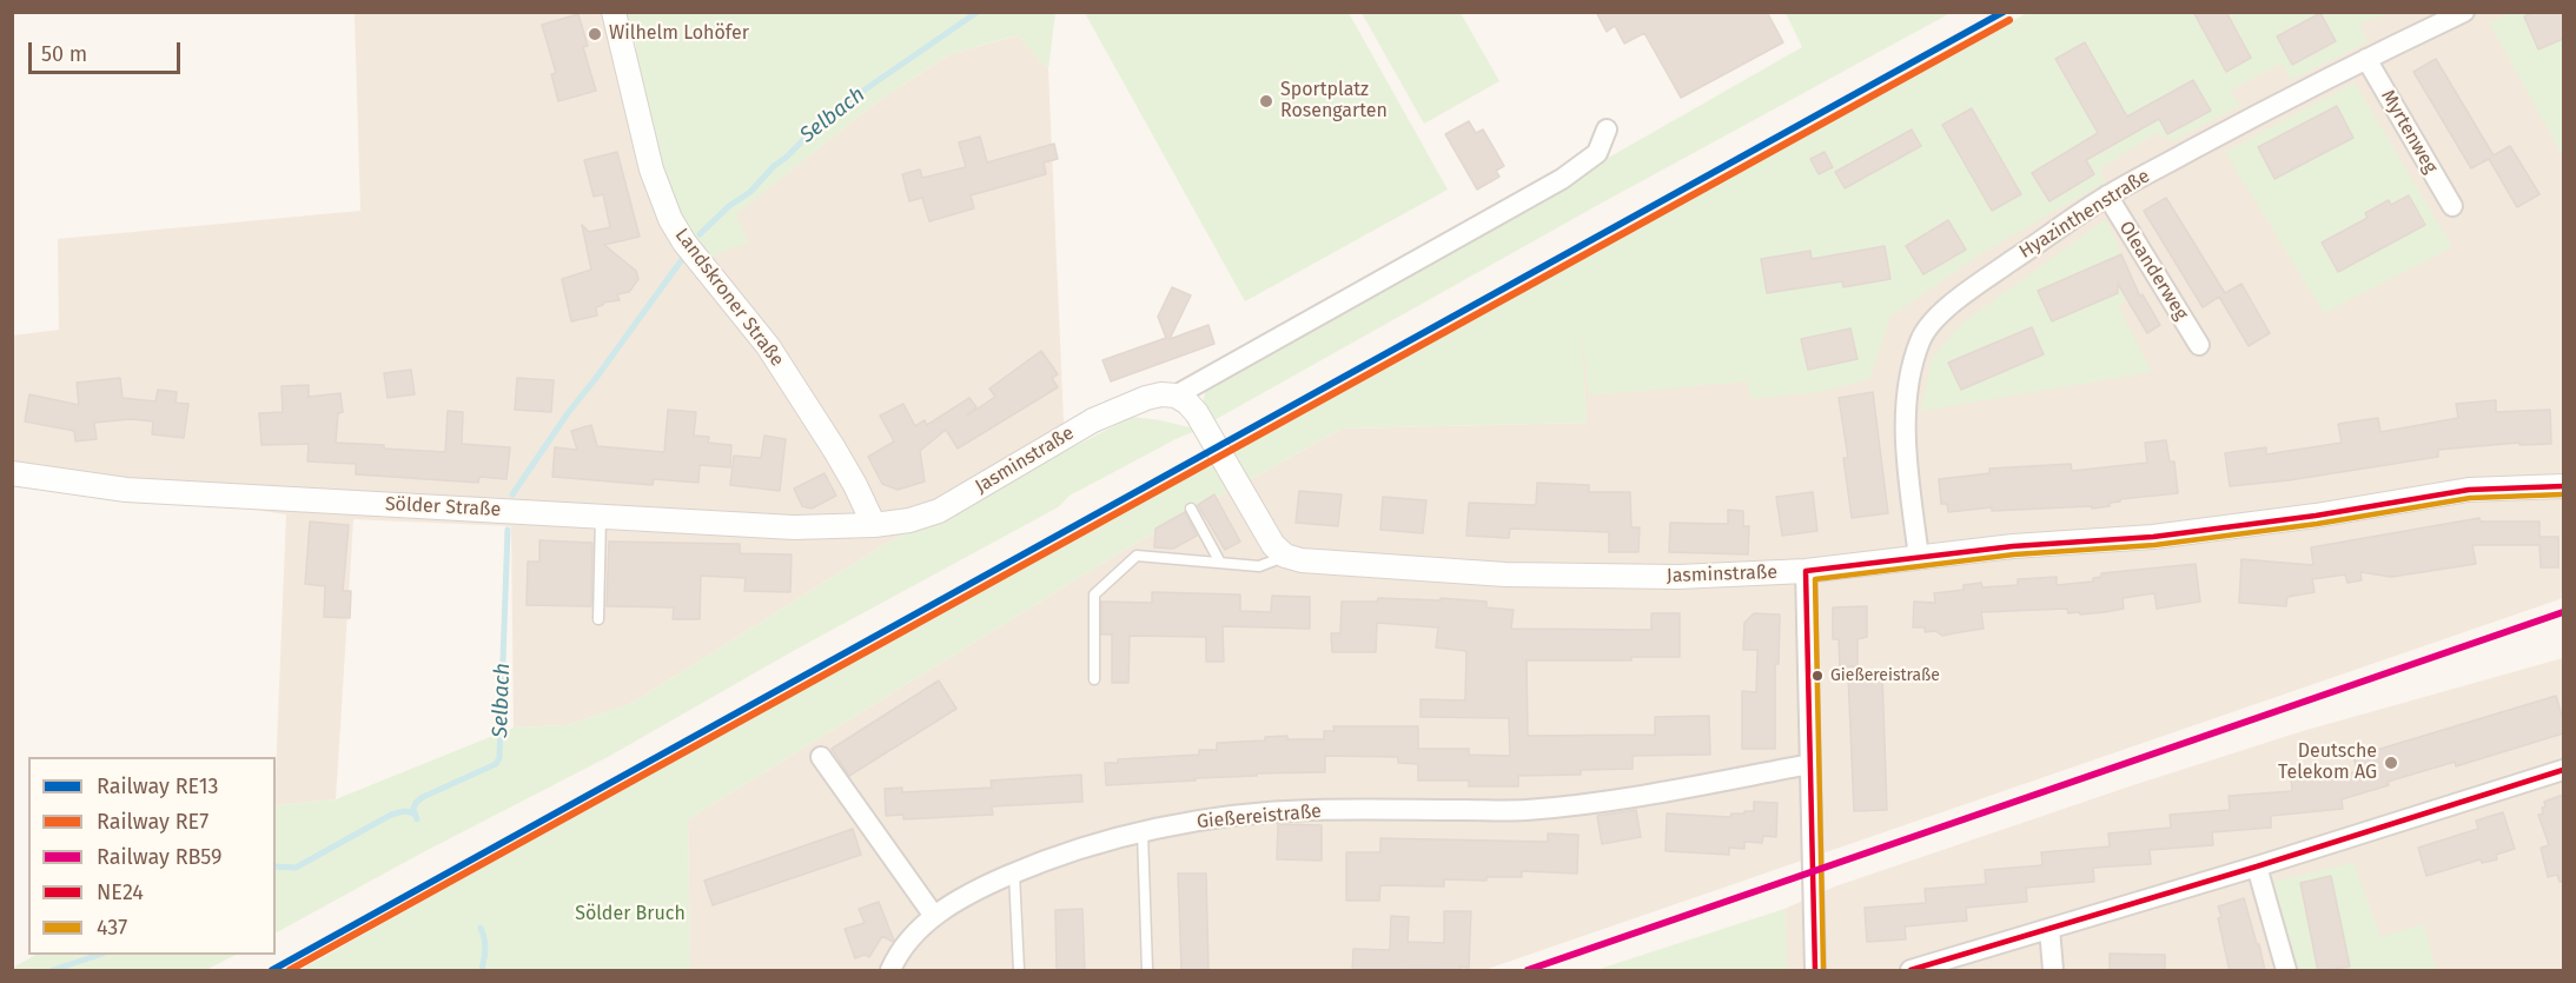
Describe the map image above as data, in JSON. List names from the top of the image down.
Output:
{
  "streets": {
    "street": [
      "Myrtenweg",
      "Hyazinthenstraße",
      "Oleanderweg",
      "Landskroner Straße",
      "Jasminstraße",
      "Sölder Straße",
      "Gießereistraße"
    ]
  },
  "crossings": [
    ["Myrtenweg", "Hyazinthenstraße"],
    ["Hyazinthenstraße", "Oleanderweg"],
    ["Hyazinthenstraße", "Jasminstraße"],
    ["Landskroner Straße", "Jasminstraße"],
    ["Landskroner Straße", "Sölder Straße"],
    ["Jasminstraße", "Sölder Straße"]
  ],
  "water": ["Selbach"],
  "parks": ["Sölder Bruch"],
  "places": [
    "Wilhelm Lohöfer",
    "Sportplatz Rosengarten",
    "Gießereistraße",
    "Deutsche Telekom AG"
  ],
  "lines": [
    "rail line RE13",
    "rail line RE7",
    "transit line NE24",
    "transit line 437",
    "rail line RB59"
  ],
  "legend": [
    "Railway RE13",
    "Railway RE7",
    "Railway RB59",
    "NE24",
    "437"
  ],
  "scale_bar": "50 m"
}
